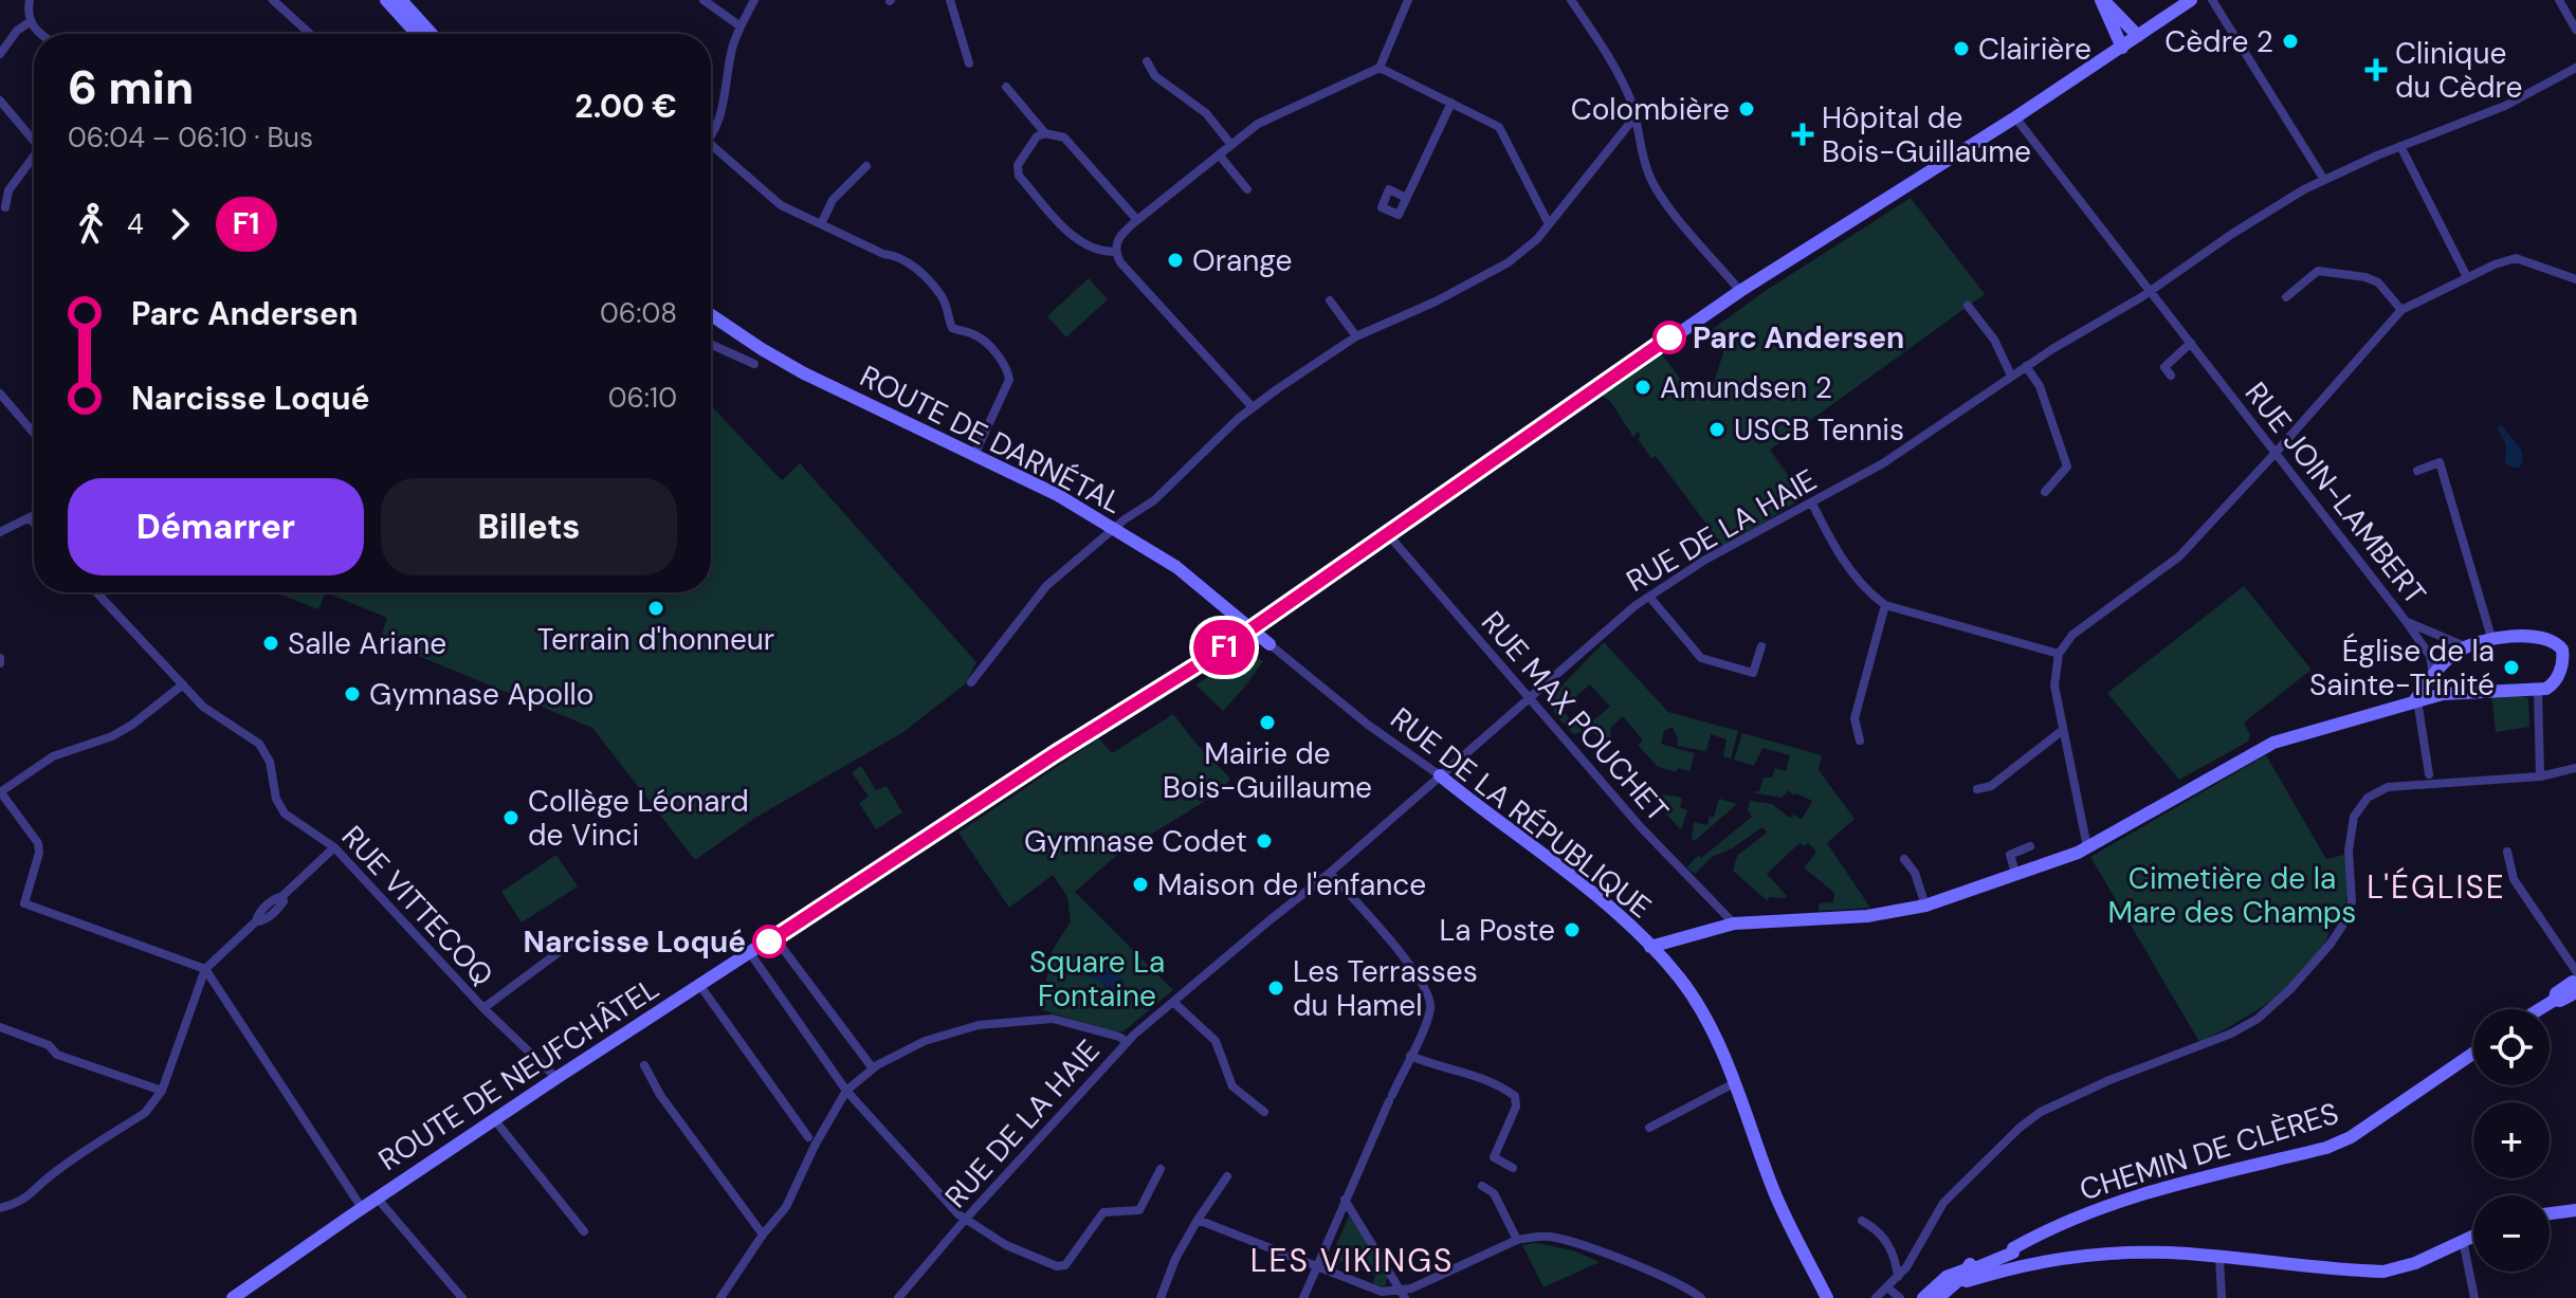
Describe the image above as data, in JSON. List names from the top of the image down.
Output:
{
  "streets": {
    "main road": [
      "ROUTE DE DARNÉTAL",
      "RUE DE LA RÉPUBLIQUE",
      "ROUTE DE NEUFCHÂTEL",
      "CHEMIN DE CLÈRES"
    ],
    "street": [
      "RUE JOIN-LAMBERT",
      "RUE DE LA HAIE",
      "RUE MAX POUCHET",
      "RUE VITTECOQ"
    ]
  },
  "crossings": [
    ["ROUTE DE DARNÉTAL", "RUE DE LA RÉPUBLIQUE"],
    ["ROUTE DE DARNÉTAL", "ROUTE DE NEUFCHÂTEL"],
    ["RUE JOIN-LAMBERT", "RUE DE LA HAIE"],
    ["RUE JOIN-LAMBERT", "ROUTE DE NEUFCHÂTEL"],
    ["RUE DE LA HAIE", "RUE MAX POUCHET"],
    ["RUE DE LA HAIE", "RUE DE LA RÉPUBLIQUE"],
    ["RUE MAX POUCHET", "ROUTE DE NEUFCHÂTEL"],
    ["RUE DE LA RÉPUBLIQUE", "ROUTE DE NEUFCHÂTEL"],
    ["RUE VITTECOQ", "ROUTE DE NEUFCHÂTEL"]
  ],
  "districts": ["L'ÉGLISE", "LES VIKINGS"],
  "parks": ["Cimetière de la Mare des Champs", "Square La Fontaine"],
  "places": {
    "other": [
      "Cèdre 2",
      "Clairière",
      "Colombière",
      "Orange",
      "Parc Andersen",
      "Amundsen 2",
      "USCB Tennis",
      "Terrain d'honneur",
      "Salle Ariane",
      "Église de la Sainte-Trinité",
      "Gymnase Apollo",
      "Mairie de Bois-Guillaume",
      "Collège Léonard de Vinci",
      "Gymnase Codet",
      "Maison de l'enfance",
      "La Poste",
      "Narcisse Loqué",
      "Les Terrasses du Hamel"
    ],
    "health": ["Clinique du Cèdre", "Hôpital de Bois-Guillaume"]
  },
  "lines": ["bus line F1"],
  "page": {
    "on_map": "F1",
    "heading": ["6 min", "06:04 – 06:10 · Bus", "2.00 €"],
    "legs": ["4", "F1"],
    "list": [
      {
        "name": "Parc Andersen",
        "value": "06:08"
      },
      {
        "name": "Narcisse Loqué",
        "value": "06:10"
      }
    ],
    "buttons": ["Démarrer", "Billets"],
    "map_buttons": ["+", "−"]
  }
}
